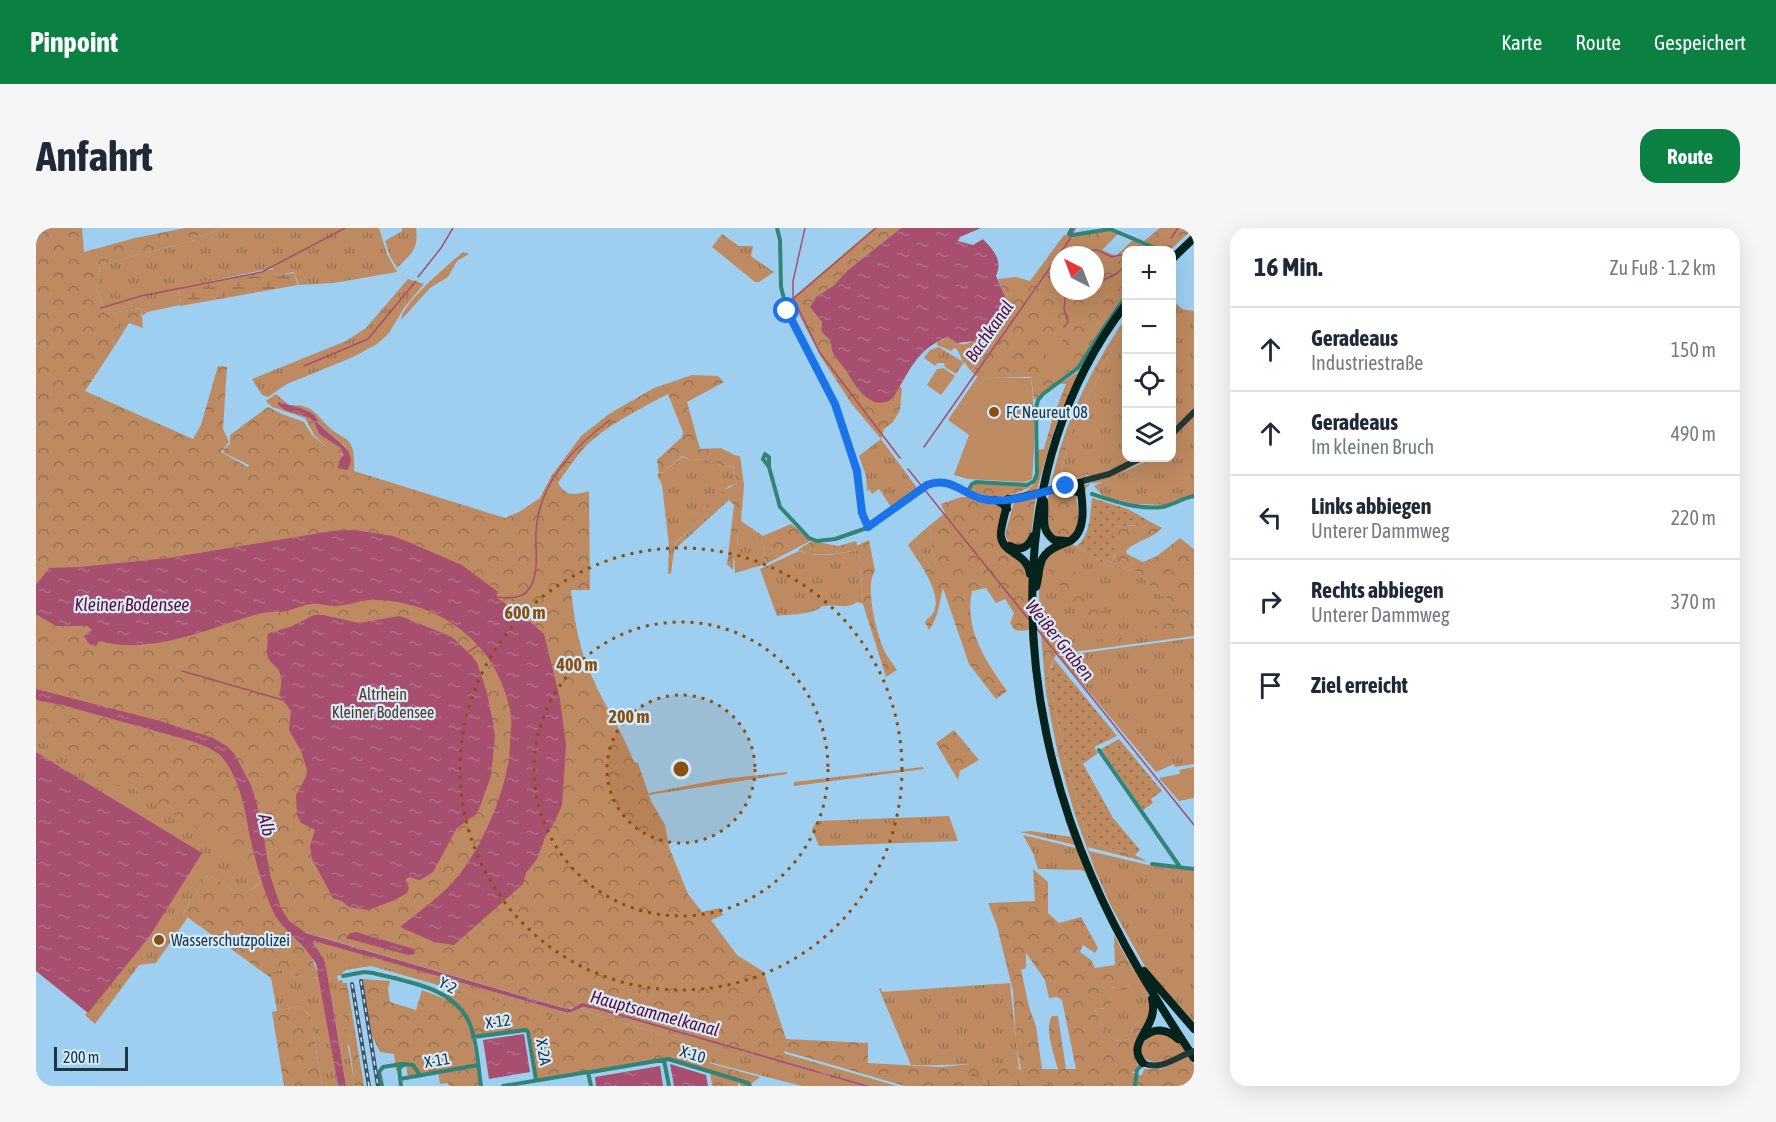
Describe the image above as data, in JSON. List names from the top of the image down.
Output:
{
  "streets": {
    "street": [
      "Y-2",
      "X-12",
      "X-2A",
      "X-10",
      "X-11"
    ]
  },
  "crossings": [
    ["Y-2", "X-12"],
    ["Y-2", "X-11"],
    ["X-12", "X-2A"],
    ["X-2A", "X-10"]
  ],
  "water": [
    "Bachkanal",
    "Kleiner Bodensee",
    "Weißer Graben",
    "Alb",
    "Hauptsammelkanal"
  ],
  "parks": ["Altrhein Kleiner Bodensee"],
  "places": ["FC Neureut 08", "Wasserschutzpolizei"],
  "scale_bar": "200 m",
  "north": "top left",
  "page": {
    "header": "Pinpoint",
    "nav": ["Karte", "Route", "Gespeichert"],
    "buttons": "Route",
    "title": "Anfahrt",
    "heading": ["16 Min.", "Zu Fuß · 1.2 km"],
    "map_buttons": ["+", "−"],
    "list": [
      ["Geradeaus", "Industriestraße", "150 m"],
      ["Geradeaus", "Im kleinen Bruch", "490 m"],
      ["Links abbiegen", "Unterer Dammweg", "220 m"],
      ["Rechts abbiegen", "Unterer Dammweg", "370 m"],
      "Ziel erreicht"
    ],
    "scale": "200 m"
  },
  "rings": ["600 m", "400 m", "200 m"]
}
